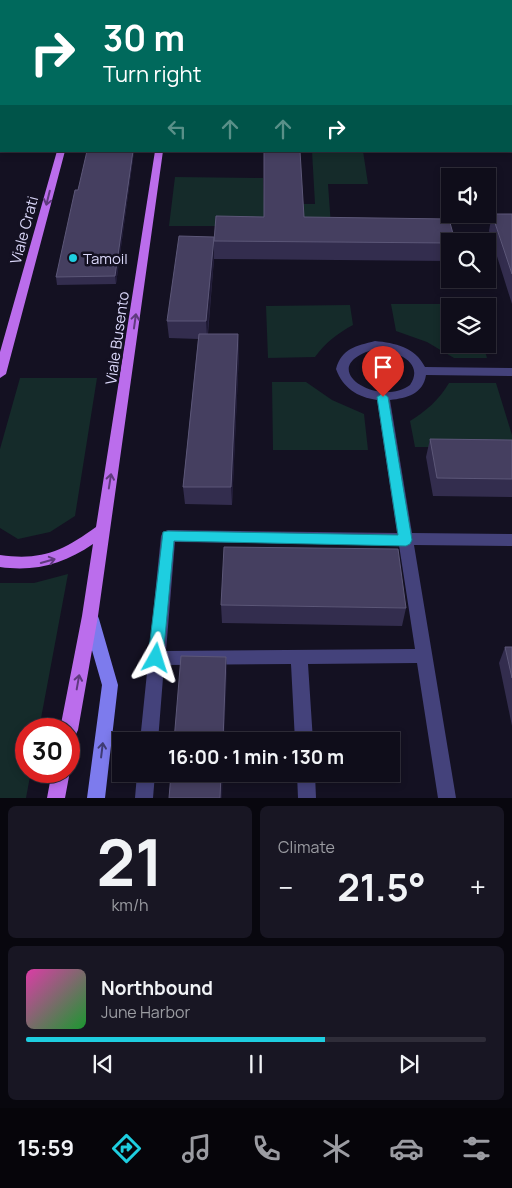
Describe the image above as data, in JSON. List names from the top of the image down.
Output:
{
  "streets": {
    "main road": ["Viale Crati", "Viale Busento"]
  },
  "one_way": ["Viale Crati", "Viale Busento"],
  "places": ["Tamoil"],
  "page": {
    "turn": ["30 m", "Turn right"],
    "limit": "30",
    "trip": "16:00 · 1 min · 130 m",
    "tile": [
      ["21", "km/h"],
      "Climate"
    ],
    "heat": ["−", "21.5°", "+"],
    "song": ["Northbound", "June Harbor"],
    "tabs": "15:59"
  }
}
